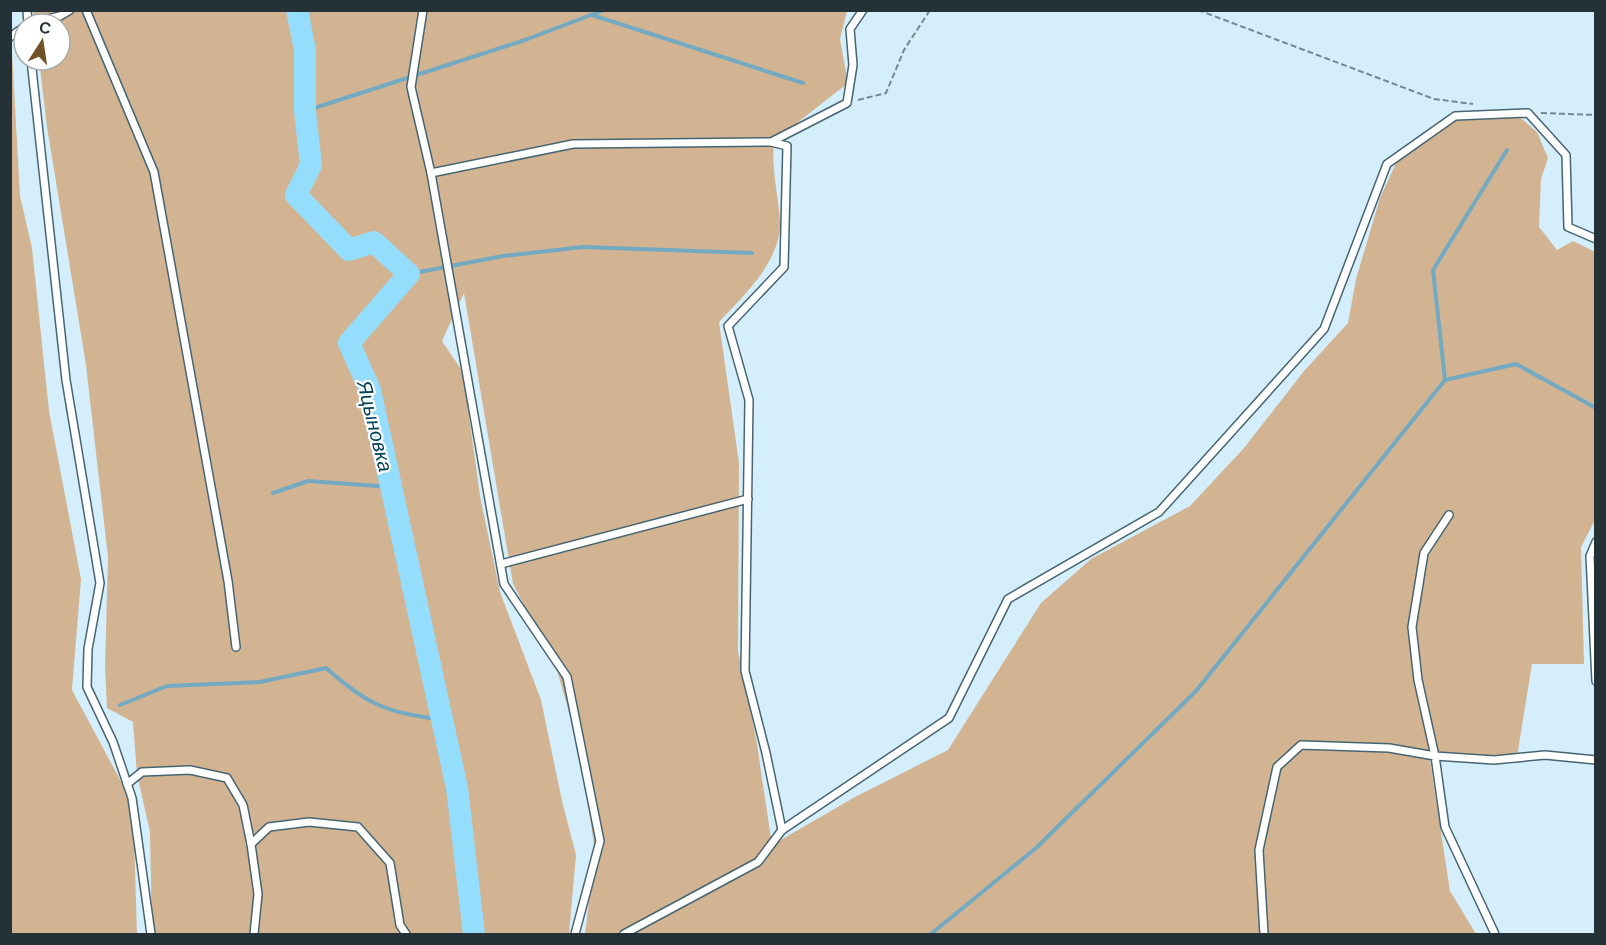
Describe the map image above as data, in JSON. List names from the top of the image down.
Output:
{
  "water": ["Яцыновка"],
  "north": "top"
}
